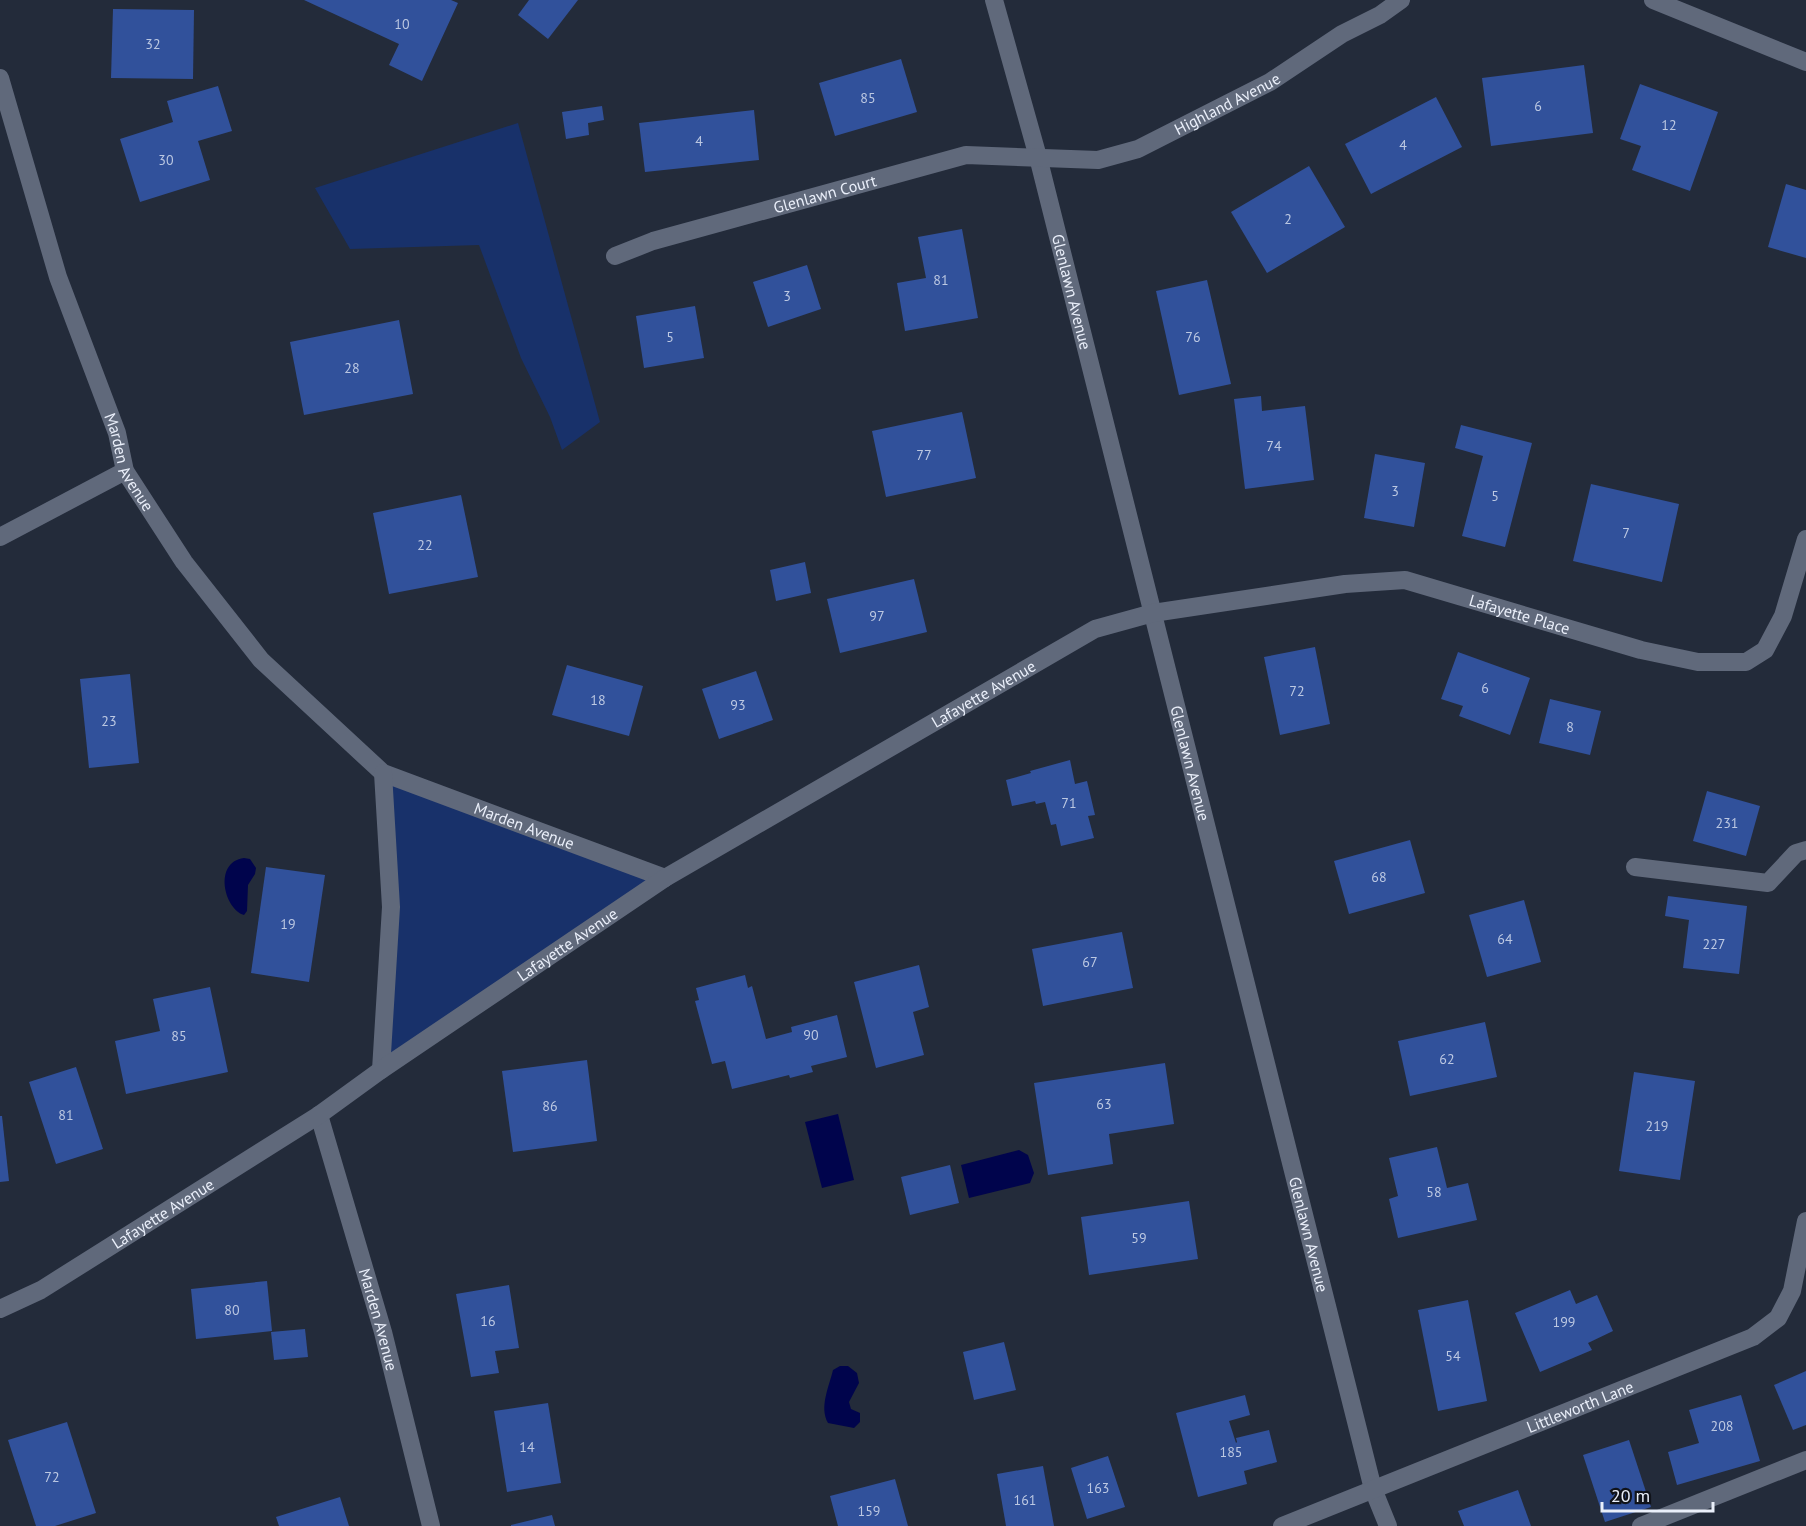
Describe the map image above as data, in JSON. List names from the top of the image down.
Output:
{
  "streets": {
    "street": [
      "Highland Avenue",
      "Glenlawn Court",
      "Glenlawn Avenue",
      "Marden Avenue",
      "Lafayette Place",
      "Lafayette Avenue",
      "Littleworth Lane"
    ]
  },
  "crossings": [
    ["Highland Avenue", "Glenlawn Court"],
    ["Highland Avenue", "Glenlawn Avenue"],
    ["Glenlawn Court", "Glenlawn Avenue"],
    ["Glenlawn Avenue", "Lafayette Place"],
    ["Glenlawn Avenue", "Lafayette Avenue"],
    ["Glenlawn Avenue", "Littleworth Lane"],
    ["Marden Avenue", "Lafayette Avenue"],
    ["Lafayette Place", "Lafayette Avenue"]
  ],
  "house_numbers": [
    "10",
    "32",
    "85",
    "6",
    "12",
    "4",
    "4",
    "30",
    "2",
    "81",
    "3",
    "5",
    "76",
    "28",
    "74",
    "77",
    "3",
    "5",
    "7",
    "22",
    "97",
    "6",
    "72",
    "18",
    "93",
    "23",
    "8",
    "71",
    "231",
    "68",
    "19",
    "64",
    "227",
    "67",
    "90",
    "85",
    "62",
    "63",
    "86",
    "81",
    "219",
    "58",
    "59",
    "80",
    "16",
    "199",
    "54",
    "208",
    "14",
    "185",
    "72",
    "163",
    "161",
    "159"
  ],
  "scale_bar": "20 m"
}
